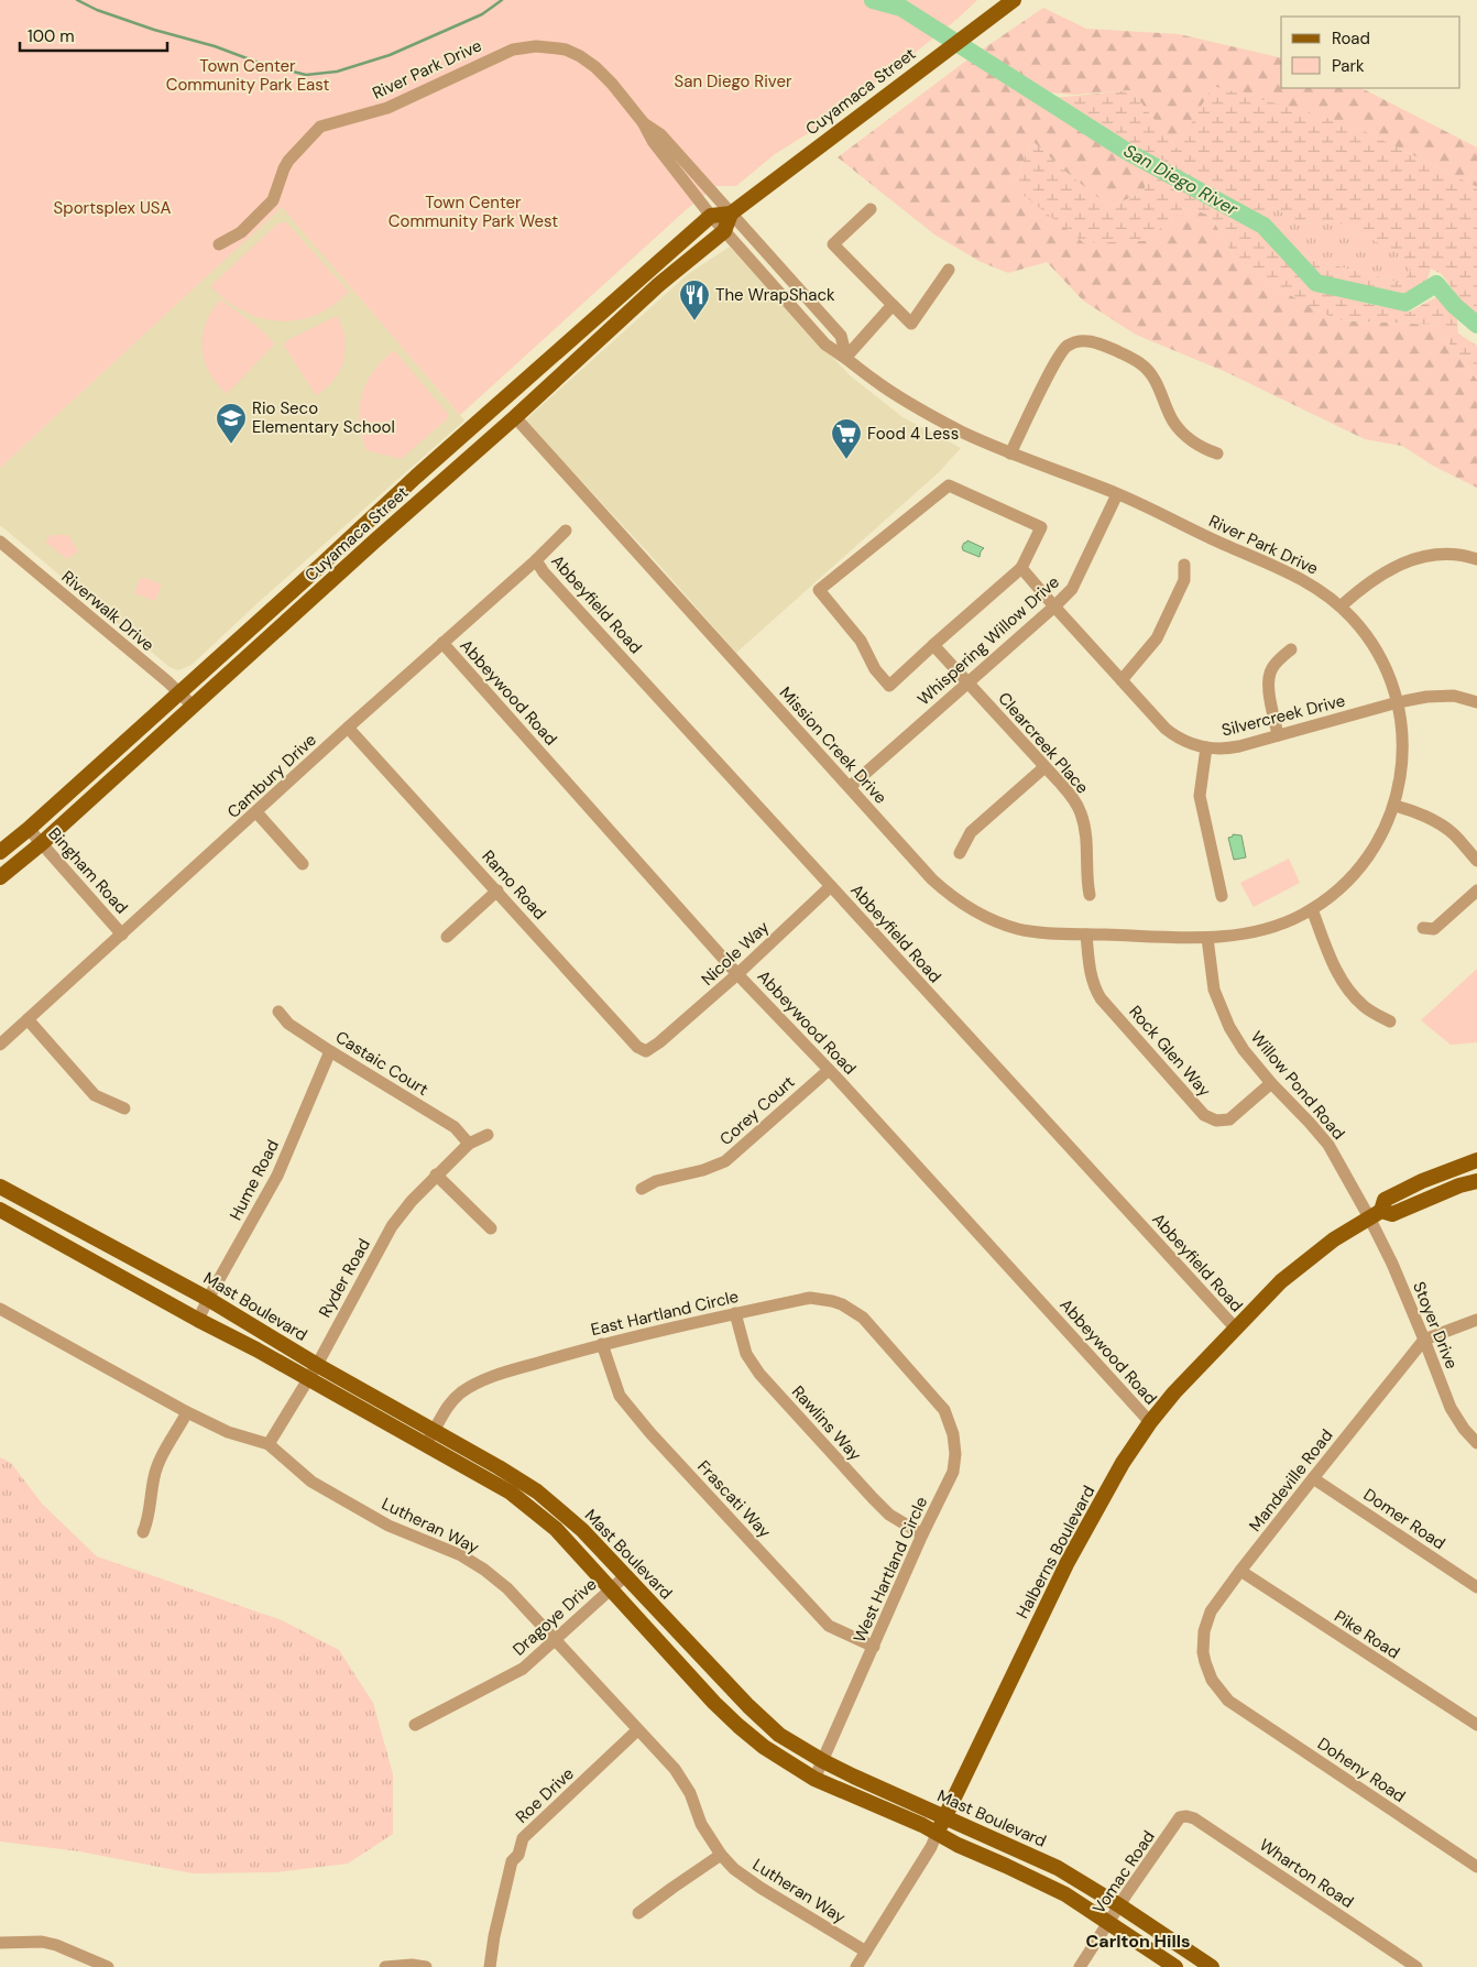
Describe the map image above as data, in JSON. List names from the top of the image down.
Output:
{
  "streets": {
    "main road": ["Cuyamaca Street", "Mast Boulevard", "Halberns Boulevard"],
    "street": [
      "River Park Drive",
      "Abbeyfield Road",
      "Riverwalk Drive",
      "Whispering Willow Drive",
      "Abbeywood Road",
      "Silvercreek Drive",
      "Clearcreek Place",
      "Mission Creek Drive",
      "Cambury Drive",
      "Bingham Road",
      "Ramo Road",
      "Nicole Way",
      "Rock Glen Way",
      "Castaic Court",
      "Willow Pond Road",
      "Corey Court",
      "Hume Road",
      "Ryder Road",
      "East Hartland Circle",
      "Stoyer Drive",
      "Rawlins Way",
      "Mandeville Road",
      "Frascati Way",
      "Domer Road",
      "Lutheran Way",
      "West Hartland Circle",
      "Dragoye Drive",
      "Pike Road",
      "Doheny Road",
      "Roe Drive",
      "Vomac Road",
      "Wharton Road"
    ]
  },
  "crossings": [
    ["River Park Drive", "Cuyamaca Street"],
    ["River Park Drive", "Whispering Willow Drive"],
    ["River Park Drive", "Silvercreek Drive"],
    ["River Park Drive", "Mission Creek Drive"],
    ["River Park Drive", "Willow Pond Road"],
    ["Cuyamaca Street", "Riverwalk Drive"],
    ["Cuyamaca Street", "Mission Creek Drive"],
    ["Cuyamaca Street", "Bingham Road"],
    ["Abbeyfield Road", "Cambury Drive"],
    ["Abbeyfield Road", "Nicole Way"],
    ["Abbeyfield Road", "Halberns Boulevard"],
    ["Whispering Willow Drive", "Silvercreek Drive"],
    ["Whispering Willow Drive", "Clearcreek Place"],
    ["Whispering Willow Drive", "Mission Creek Drive"],
    ["Abbeywood Road", "Cambury Drive"],
    ["Abbeywood Road", "Nicole Way"],
    ["Abbeywood Road", "Corey Court"],
    ["Abbeywood Road", "Halberns Boulevard"],
    ["Mission Creek Drive", "Rock Glen Way"],
    ["Mission Creek Drive", "Willow Pond Road"],
    ["Cambury Drive", "Bingham Road"],
    ["Cambury Drive", "Ramo Road"],
    ["Ramo Road", "Nicole Way"],
    ["Rock Glen Way", "Willow Pond Road"],
    ["Castaic Court", "Hume Road"],
    ["Castaic Court", "Ryder Road"],
    ["Willow Pond Road", "Stoyer Drive"],
    ["Willow Pond Road", "Halberns Boulevard"],
    ["Hume Road", "Mast Boulevard"],
    ["Ryder Road", "Mast Boulevard"],
    ["Ryder Road", "Lutheran Way"],
    ["Mast Boulevard", "East Hartland Circle"],
    ["Mast Boulevard", "Halberns Boulevard"],
    ["Mast Boulevard", "West Hartland Circle"],
    ["Mast Boulevard", "Dragoye Drive"],
    ["Mast Boulevard", "Vomac Road"],
    ["East Hartland Circle", "Rawlins Way"],
    ["East Hartland Circle", "Frascati Way"],
    ["East Hartland Circle", "West Hartland Circle"],
    ["Stoyer Drive", "Mandeville Road"],
    ["Stoyer Drive", "Halberns Boulevard"],
    ["Rawlins Way", "West Hartland Circle"],
    ["Mandeville Road", "Domer Road"],
    ["Mandeville Road", "Pike Road"],
    ["Mandeville Road", "Doheny Road"],
    ["Frascati Way", "West Hartland Circle"],
    ["Lutheran Way", "Halberns Boulevard"],
    ["Lutheran Way", "Dragoye Drive"],
    ["Lutheran Way", "Roe Drive"],
    ["Vomac Road", "Wharton Road"]
  ],
  "districts": ["Carlton Hills"],
  "water": ["San Diego River"],
  "parks": [
    "Town Center Community Park East",
    "San Diego River",
    "Town Center Community Park West",
    "Sportsplex USA"
  ],
  "places": {
    "restaurant": ["The WrapShack"],
    "school or university": ["Rio Seco Elementary School"],
    "supermarket": ["Food 4 Less"]
  },
  "legend": ["Road", "Park"],
  "scale_bar": "100 m"
}
